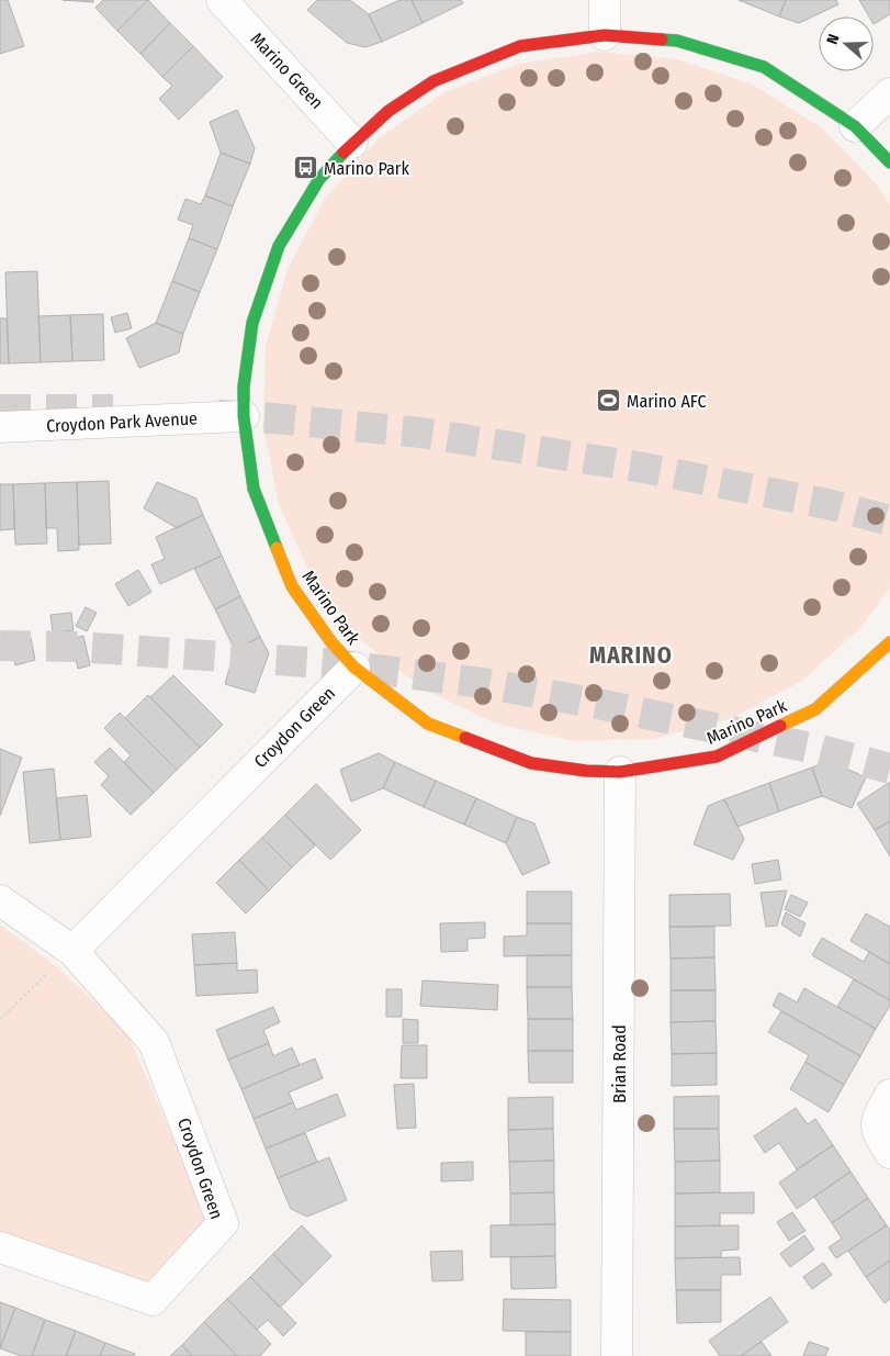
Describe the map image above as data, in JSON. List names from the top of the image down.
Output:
{
  "streets": {
    "street": [
      "Marino Green",
      "Croydon Park Avenue",
      "Marino Park",
      "Croydon Green",
      "Brian Road"
    ]
  },
  "crossings": [
    ["Marino Green", "Marino Park"],
    ["Croydon Park Avenue", "Marino Park"],
    ["Marino Park", "Croydon Green"],
    ["Marino Park", "Brian Road"]
  ],
  "districts": ["MARINO"],
  "places": {
    "bus stop": ["Marino Park"],
    "sports": ["Marino AFC"]
  },
  "north": "left"
}
